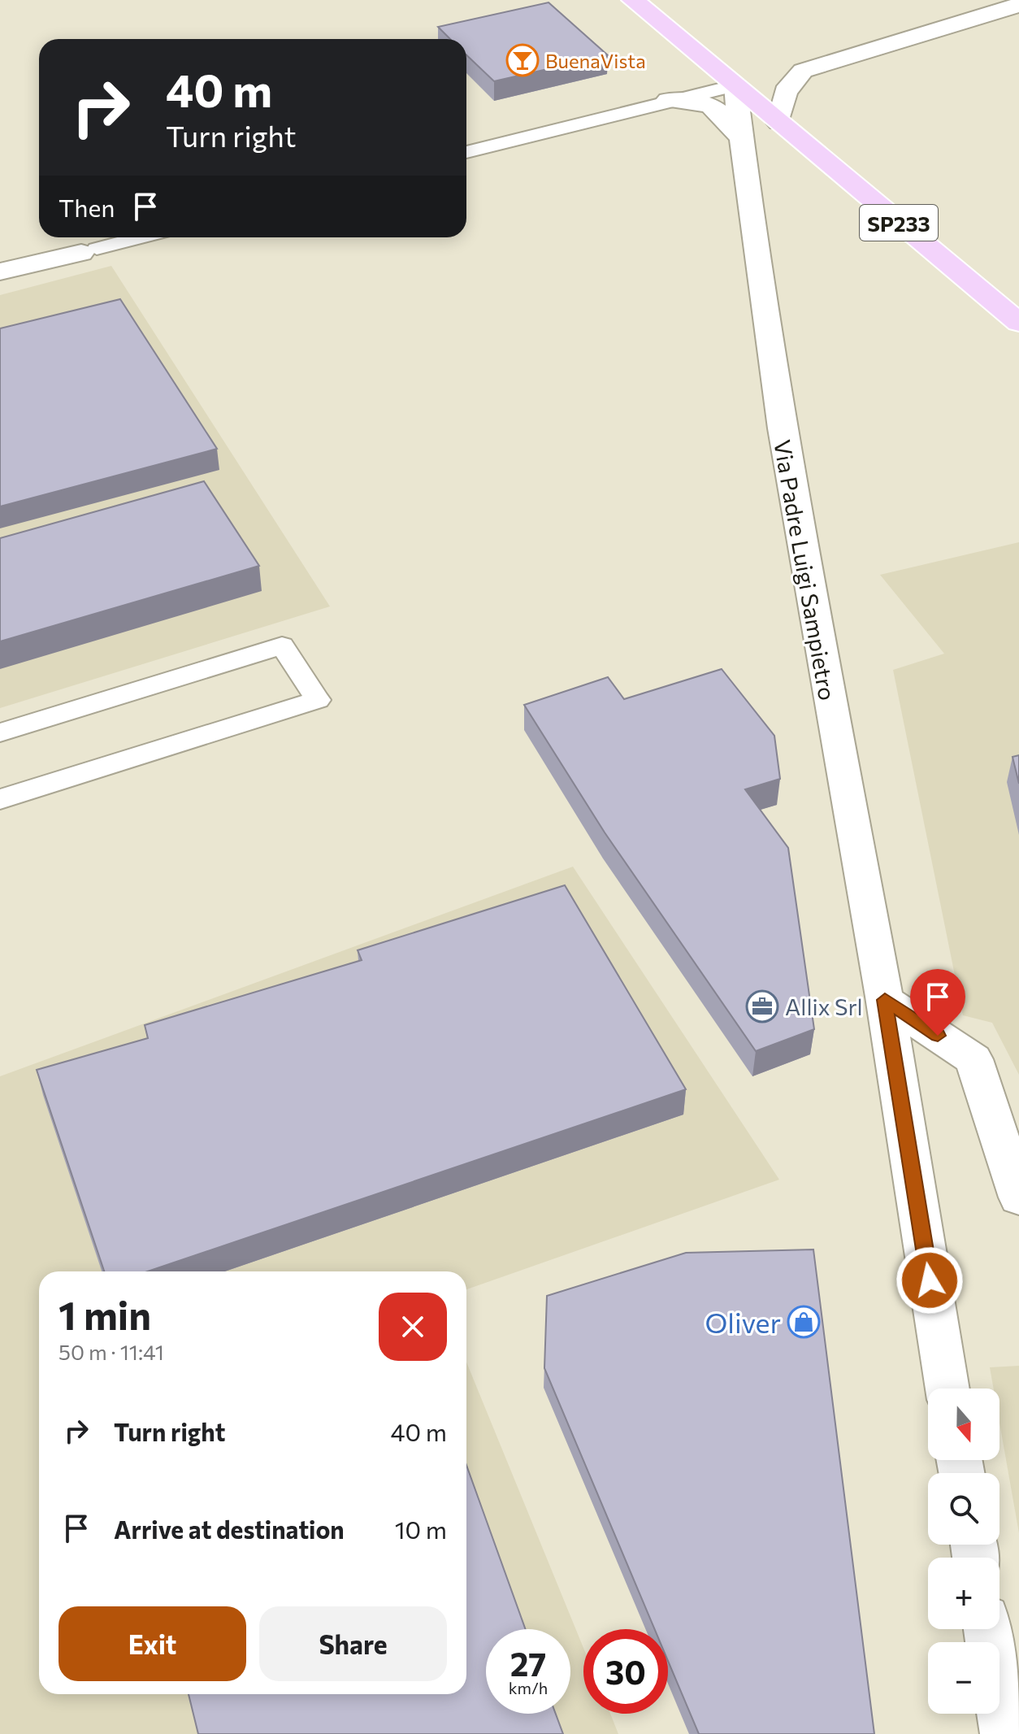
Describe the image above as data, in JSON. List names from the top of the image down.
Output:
{
  "streets": {
    "main road": ["SP233"],
    "street": ["Via Padre Luigi Sampietro"]
  },
  "crossings": [
    ["SP233", "Via Padre Luigi Sampietro"]
  ],
  "places": {
    "bar": ["BuenaVista"],
    "office": ["Allix Srl"],
    "shop": ["Oliver"]
  },
  "north": "bottom",
  "page": {
    "turn": ["40 m", "Turn right"],
    "then": "Then",
    "heading": ["1 min", "50 m · 11:41"],
    "list": [
      {
        "name": "Turn right",
        "value": "40 m"
      },
      {
        "name": "Arrive at destination",
        "value": "10 m"
      }
    ],
    "map_buttons": ["+", "−"],
    "buttons": ["Exit", "Share"],
    "speed": "27 km/h",
    "limit": "30"
  }
}
